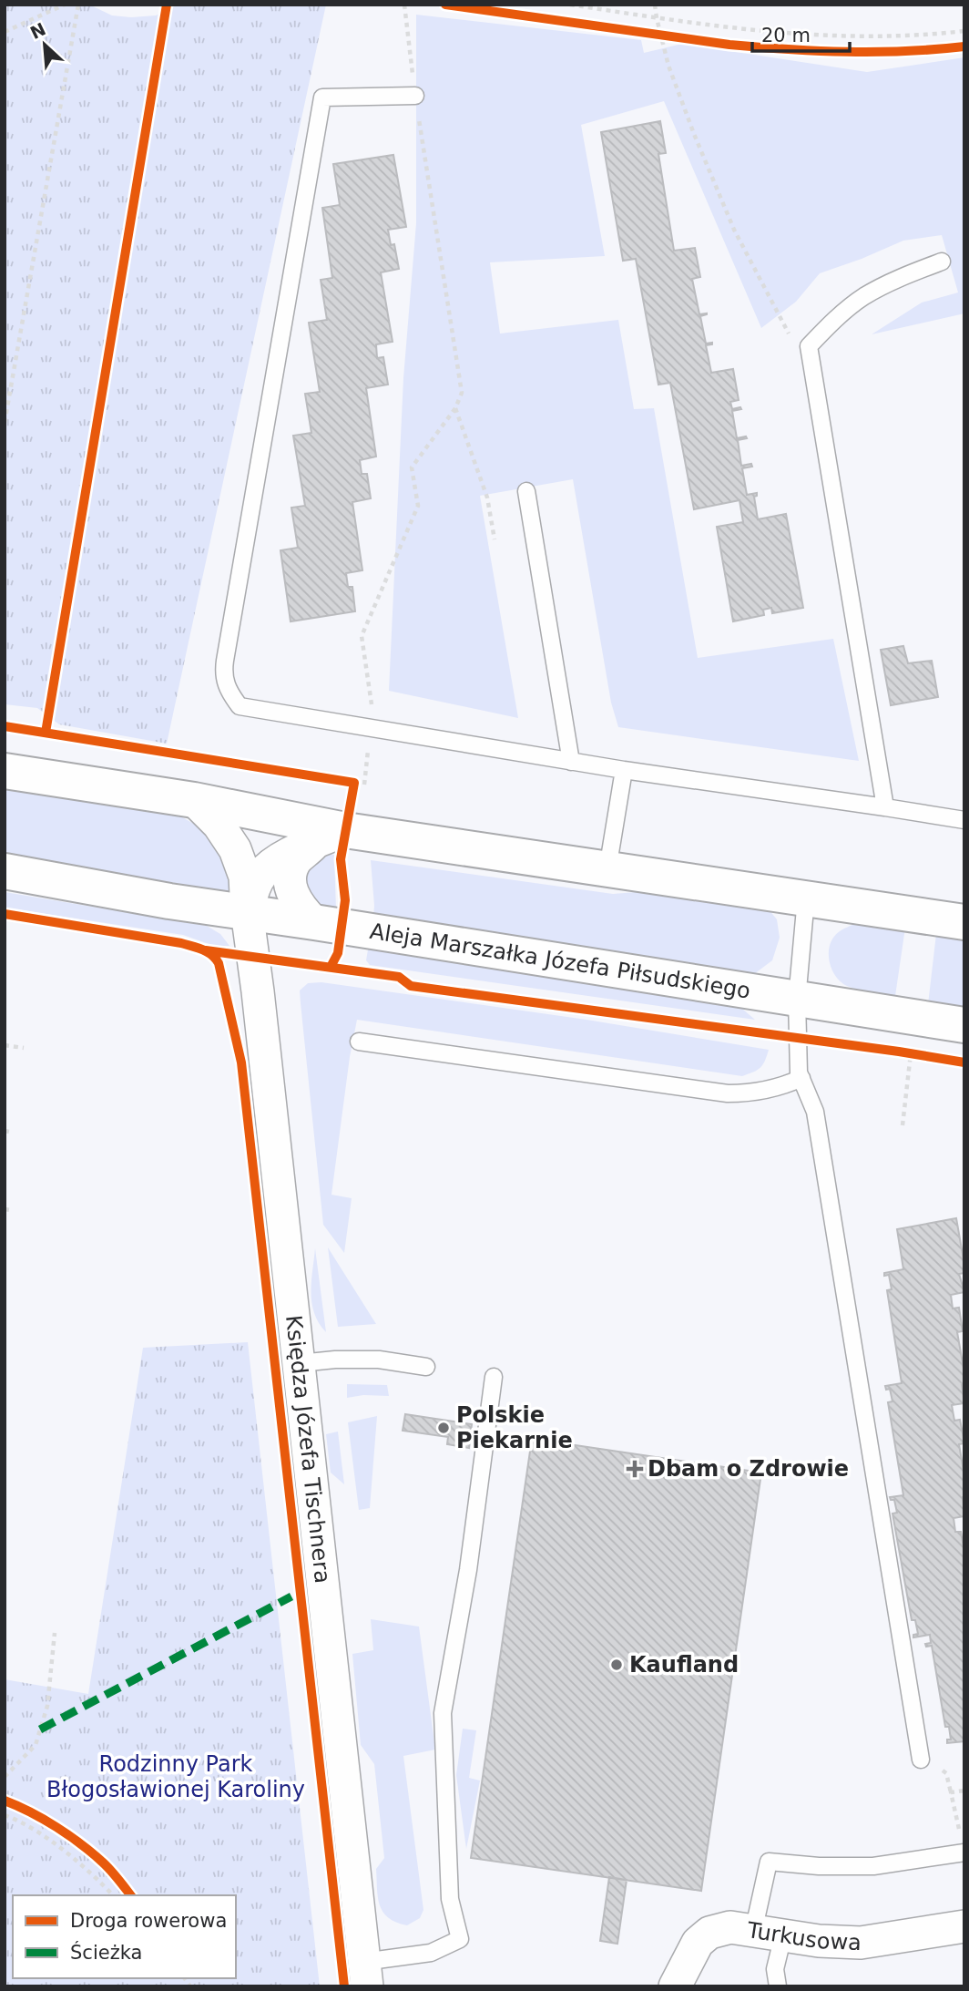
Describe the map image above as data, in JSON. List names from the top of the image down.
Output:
{
  "streets": {
    "main road": ["Aleja Marszałka Józefa Piłsudskiego"],
    "street": ["Księdza Józefa Tischnera", "Turkusowa"]
  },
  "crossings": [
    ["Aleja Marszałka Józefa Piłsudskiego", "Księdza Józefa Tischnera"]
  ],
  "parks": ["Rodzinny Park Błogosławionej Karoliny"],
  "places": {
    "other": ["Polskie Piekarnie", "Kaufland"],
    "health": ["Dbam o Zdrowie"]
  },
  "legend": ["Droga rowerowa", "Ścieżka"],
  "scale_bar": "20 m",
  "north": "top left"
}
